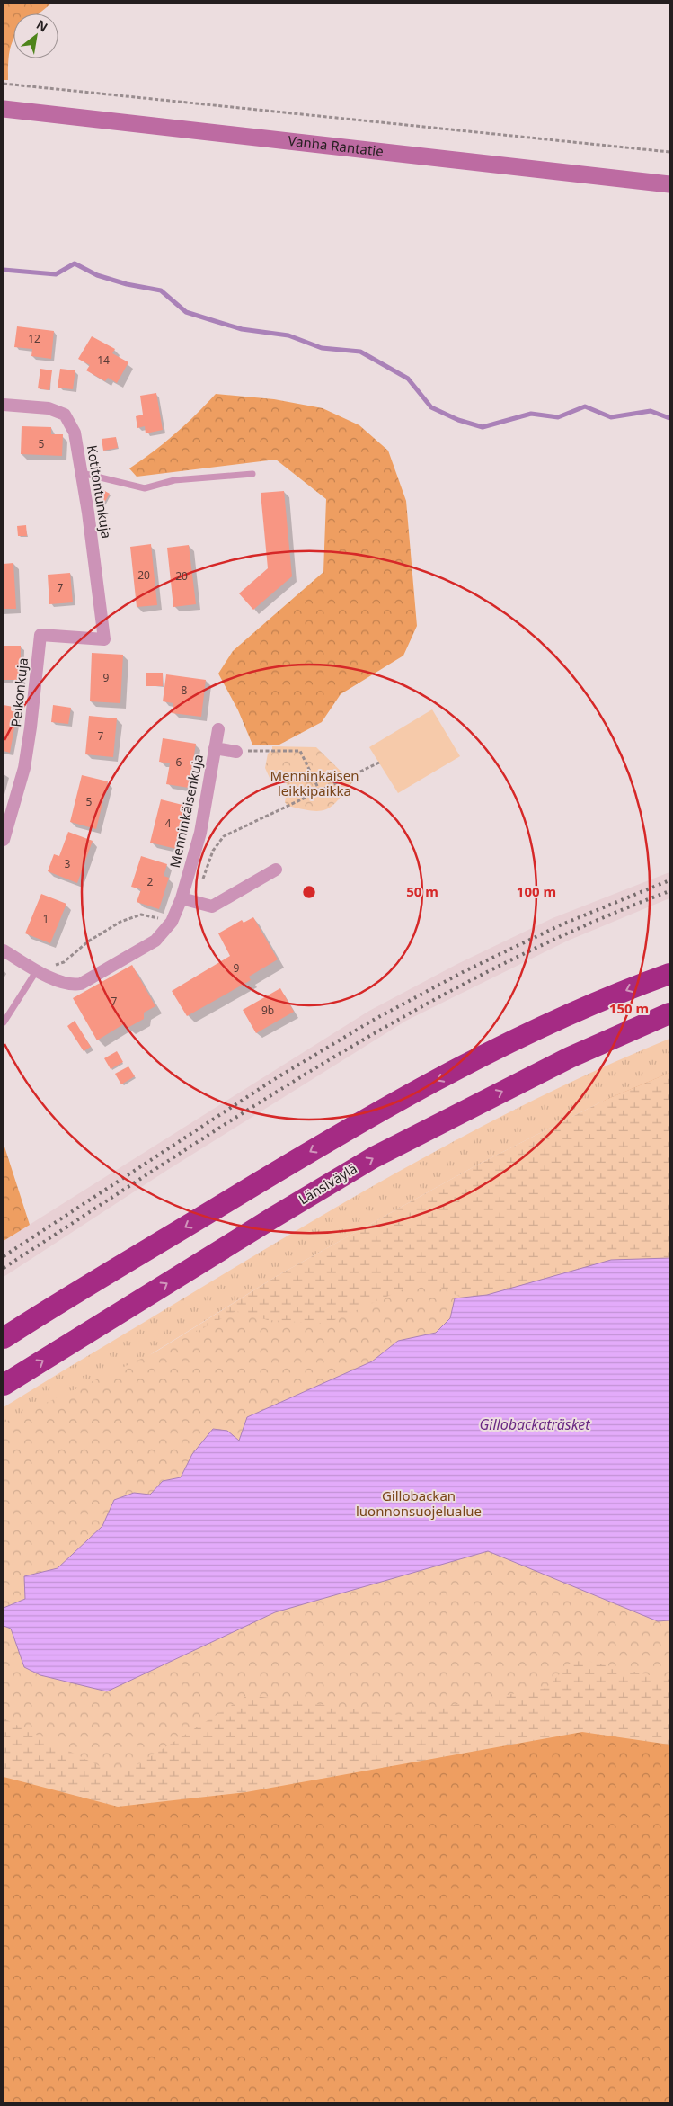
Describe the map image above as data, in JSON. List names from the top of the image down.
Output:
{
  "streets": {
    "highway": ["Länsiväylä"],
    "main road": ["Vanha Rantatie"],
    "street": ["Kotitontunkuja", "Peikonkuja", "Menninkäisenkuja"]
  },
  "crossings": [
    ["Kotitontunkuja", "Peikonkuja"]
  ],
  "water": ["Gillobackaträsket"],
  "parks": ["Menninkäisen leikkipaikka", "Gillobackan luonnonsuojelualue"],
  "house_numbers": [
    "12",
    "14",
    "5",
    "20",
    "20",
    "7",
    "9",
    "8",
    "7",
    "6",
    "5",
    "4",
    "3",
    "2",
    "1",
    "9",
    "7",
    "9b"
  ],
  "north": "top right",
  "rings": ["50 m", "100 m", "150 m"]
}
